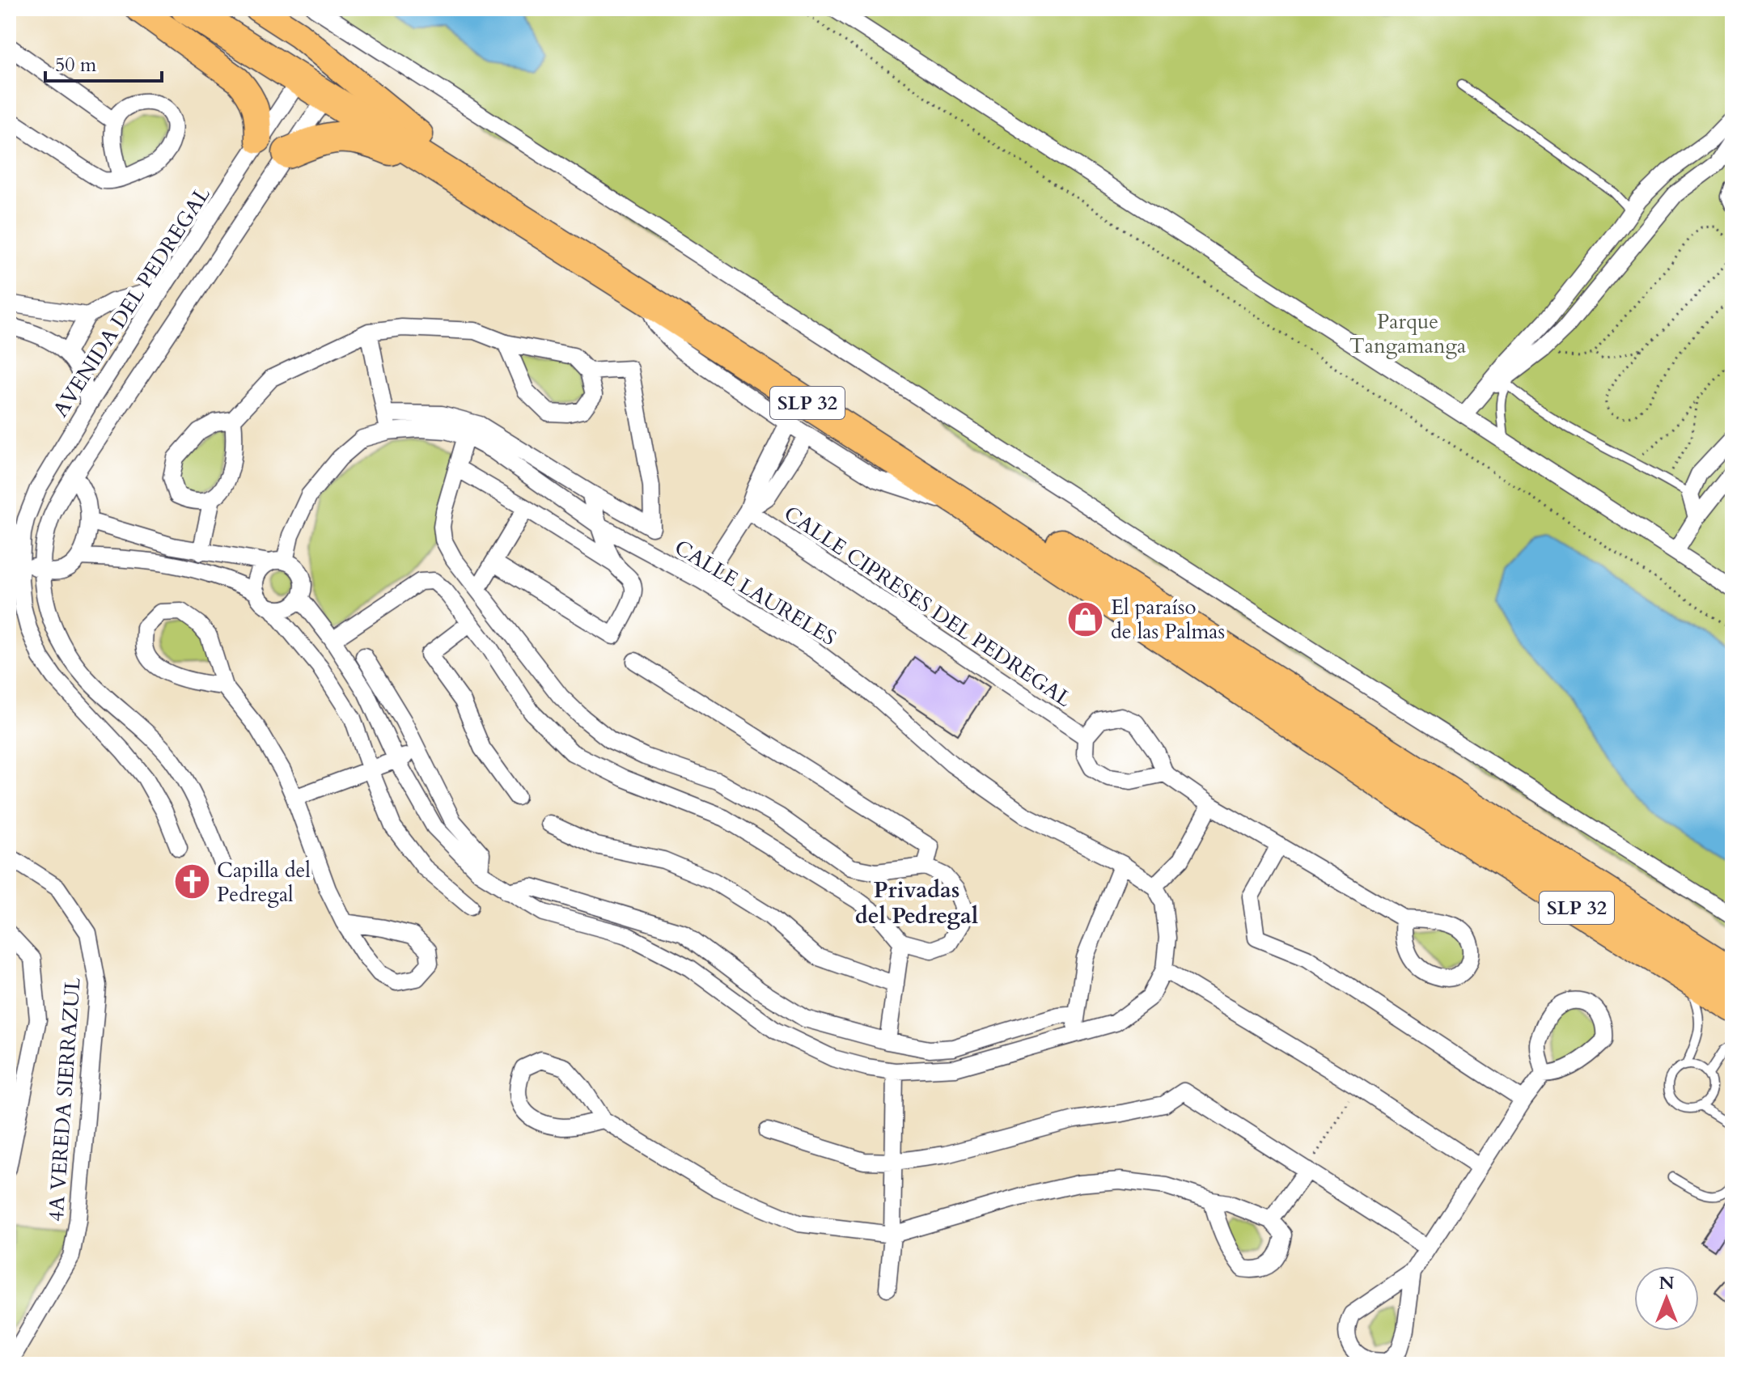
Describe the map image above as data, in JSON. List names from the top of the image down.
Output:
{
  "streets": {
    "highway": ["SLP 32"],
    "street": [
      "AVENIDA DEL PEDREGAL",
      "CALLE LAURELES",
      "CALLE CIPRESES DEL PEDREGAL",
      "4A VEREDA SIERRAZUL"
    ]
  },
  "crossings": [
    ["AVENIDA DEL PEDREGAL", "SLP 32"]
  ],
  "districts": ["Privadas del Pedregal"],
  "parks": ["Parque Tangamanga"],
  "places": {
    "shop": ["El paraíso de las Palmas"],
    "church": ["Capilla del Pedregal"]
  },
  "scale_bar": "50 m",
  "north": "top"
}
